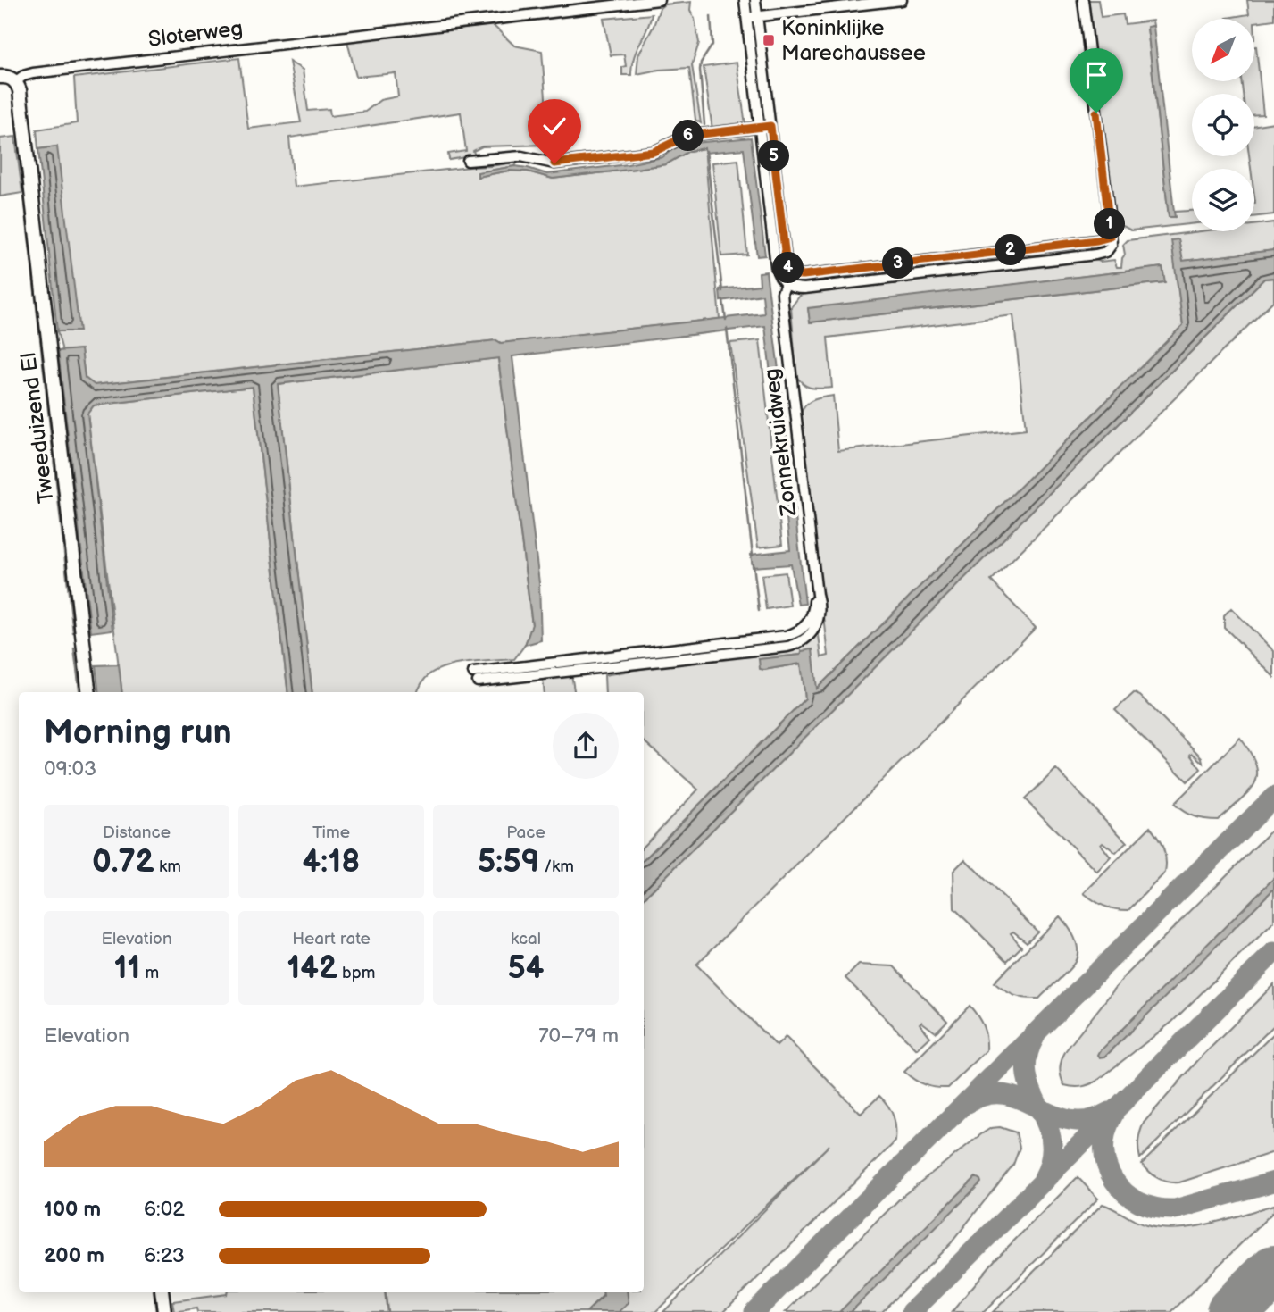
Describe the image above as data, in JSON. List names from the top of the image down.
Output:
{
  "streets": {
    "street": ["Sloterweg", "Tweeduizend El", "Zonnekruidweg"]
  },
  "crossings": [
    ["Sloterweg", "Tweeduizend El"]
  ],
  "places": {
    "transit": ["Koninklijke Marechaussee"]
  },
  "north": "bottom left",
  "page": {
    "pins": [
      "6",
      "5",
      "1",
      "2",
      "3",
      "4"
    ],
    "heading": ["Morning run", "09:03"],
    "stats": [
      ["Distance", "0.72 km"],
      ["Time", "4:18"],
      ["Pace", "5:59 /km"],
      ["Elevation", "11 m"],
      ["Heart rate", "142 bpm"],
      ["kcal", "54"]
    ],
    "chart": ["Elevation", "70–79 m"],
    "list": [
      {
        "name": "100 m",
        "note": "6:02"
      },
      {
        "name": "200 m",
        "note": "6:23"
      }
    ]
  }
}
